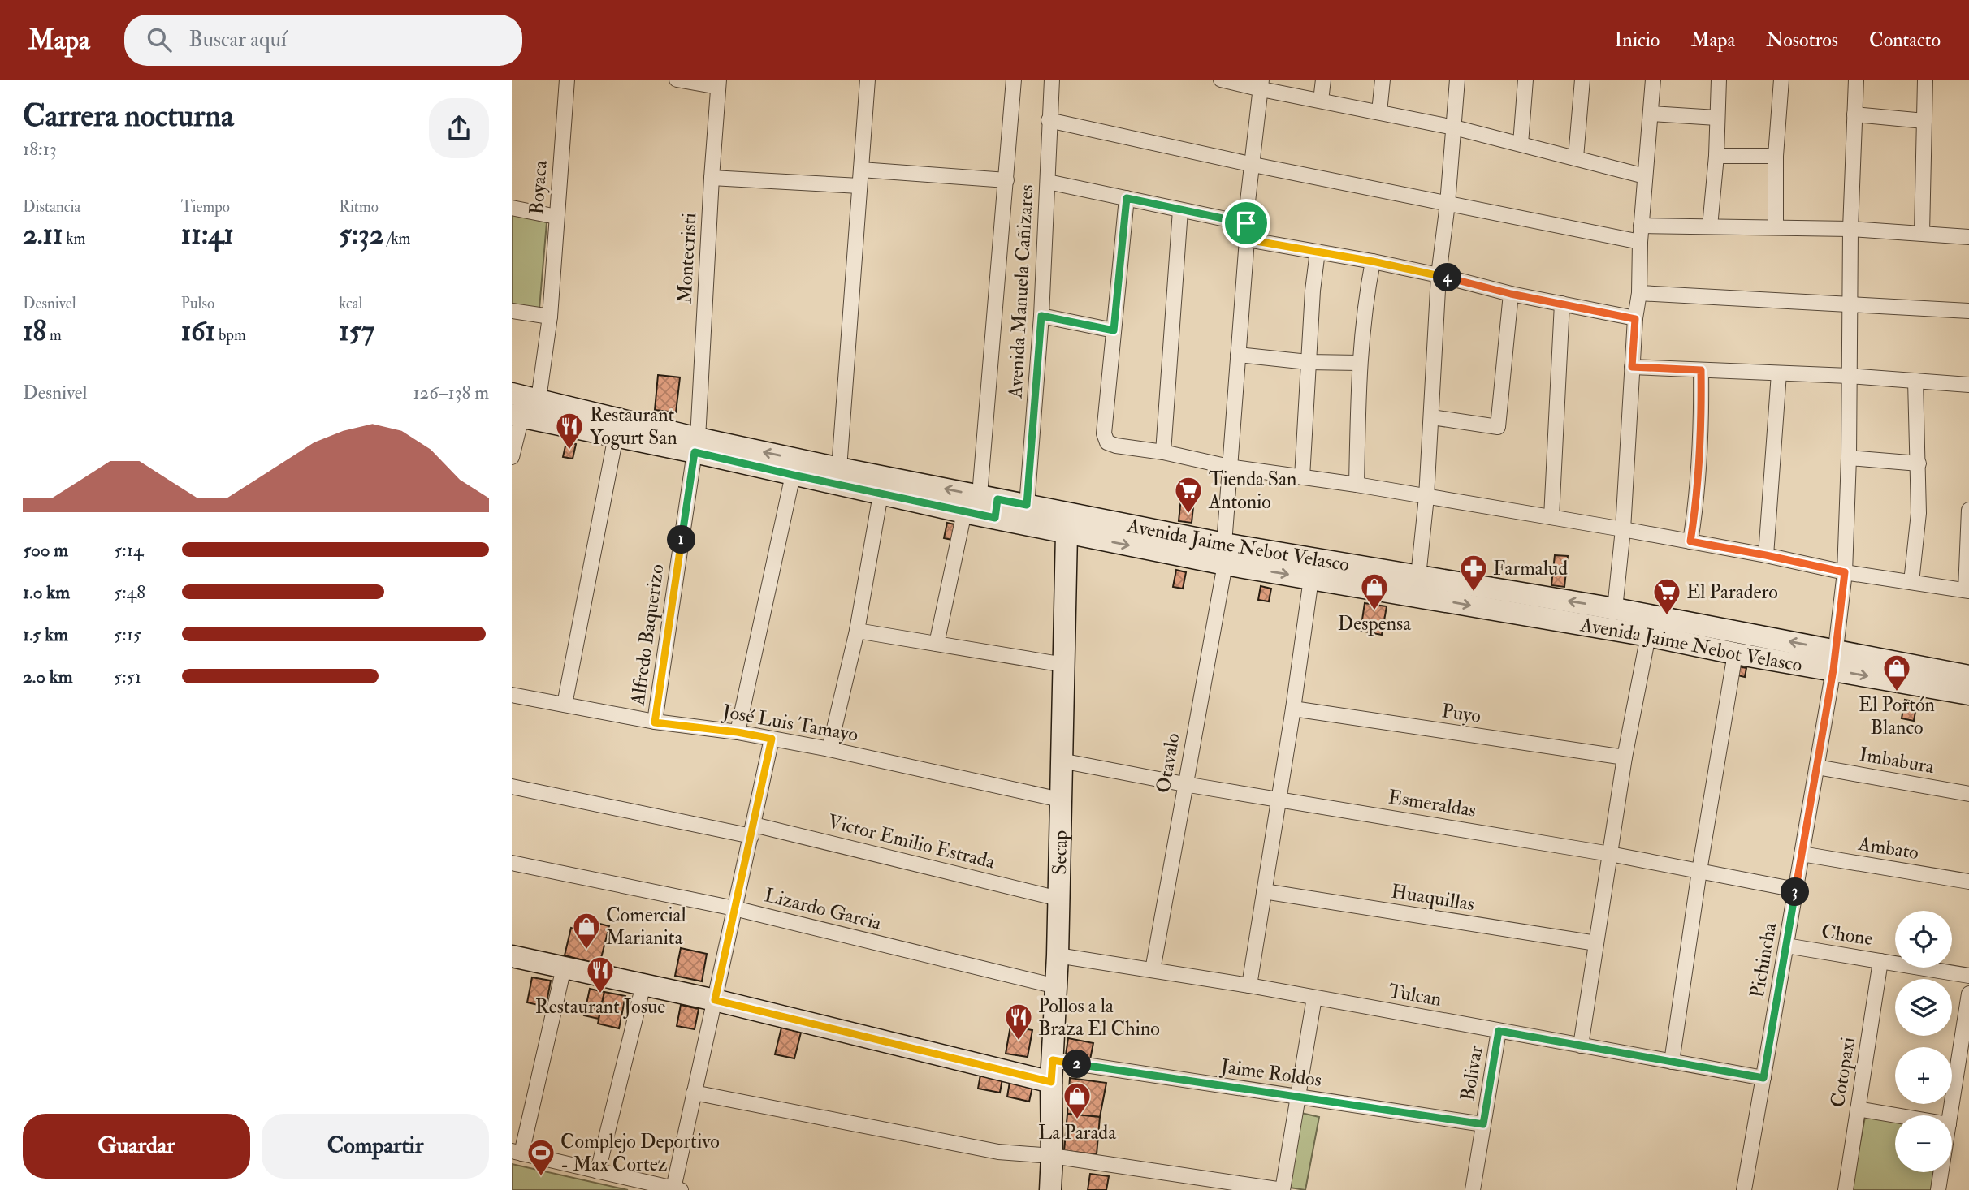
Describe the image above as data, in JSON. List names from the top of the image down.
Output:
{
  "streets": {
    "main road": ["Avenida Jaime Nebot Velasco", "Secap"],
    "street": [
      "Boyaca",
      "Montecristi",
      "Avenida Manuela Cañizares",
      "Alfredo Baquerizo",
      "Puyo",
      "José Luis Tamayo",
      "Imbabura",
      "Otavalo",
      "Esmeraldas",
      "Victor Emilio Estrada",
      "Ambato",
      "Huaquillas",
      "Lizardo Garcia",
      "Chone",
      "Pichincha",
      "Tulcan",
      "Cotopaxi",
      "Jaime Roldos",
      "Bolivar"
    ]
  },
  "crossings": [
    ["Boyaca", "Avenida Jaime Nebot Velasco"],
    ["Montecristi", "Avenida Jaime Nebot Velasco"],
    ["Montecristi", "Alfredo Baquerizo"],
    ["Avenida Manuela Cañizares", "Avenida Jaime Nebot Velasco"],
    ["Avenida Jaime Nebot Velasco", "Alfredo Baquerizo"],
    ["Avenida Jaime Nebot Velasco", "Otavalo"],
    ["Avenida Jaime Nebot Velasco", "Secap"],
    ["Avenida Jaime Nebot Velasco", "Pichincha"],
    ["Alfredo Baquerizo", "José Luis Tamayo"],
    ["José Luis Tamayo", "Secap"],
    ["Imbabura", "Pichincha"],
    ["Otavalo", "Esmeraldas"],
    ["Otavalo", "Tulcan"],
    ["Esmeraldas", "Secap"],
    ["Esmeraldas", "Pichincha"],
    ["Victor Emilio Estrada", "Secap"],
    ["Ambato", "Pichincha"],
    ["Secap", "Lizardo Garcia"],
    ["Secap", "Tulcan"],
    ["Secap", "Jaime Roldos"],
    ["Chone", "Pichincha"],
    ["Chone", "Cotopaxi"],
    ["Pichincha", "Tulcan"],
    ["Tulcan", "Bolivar"],
    ["Jaime Roldos", "Bolivar"]
  ],
  "places": {
    "restaurant": ["Restaurant Yogurt San", "Restaurant Josue", "Pollos a la Braza El Chino"],
    "supermarket": ["Tienda San Antonio", "El Paradero"],
    "pharmacy": ["Farmalud"],
    "shop": [
      "Despensa",
      "El Portón Blanco",
      "Comercial Marianita",
      "La Parada"
    ],
    "sports": ["Complejo Deportivo - Max Cortez"]
  },
  "page": {
    "header": "Mapa",
    "search": "Buscar aquí",
    "nav": [
      "Inicio",
      "Mapa",
      "Nosotros",
      "Contacto"
    ],
    "heading": ["Carrera nocturna", "18:13"],
    "stats": [
      ["Distancia", "2.11 km"],
      ["Tiempo", "11:41"],
      ["Ritmo", "5:32 /km"],
      ["Desnivel", "18 m"],
      ["Pulso", "161 bpm"],
      ["kcal", "157"]
    ],
    "pins": [
      "4",
      "1",
      "3",
      "2"
    ],
    "chart": ["Desnivel", "126–138 m"],
    "list": [
      {
        "name": "500 m",
        "note": "5:14"
      },
      {
        "name": "1.0 km",
        "note": "5:48"
      },
      {
        "name": "1.5 km",
        "note": "5:15"
      },
      {
        "name": "2.0 km",
        "note": "5:51"
      }
    ],
    "map_buttons": ["+", "−"],
    "buttons": ["Guardar", "Compartir"]
  }
}
